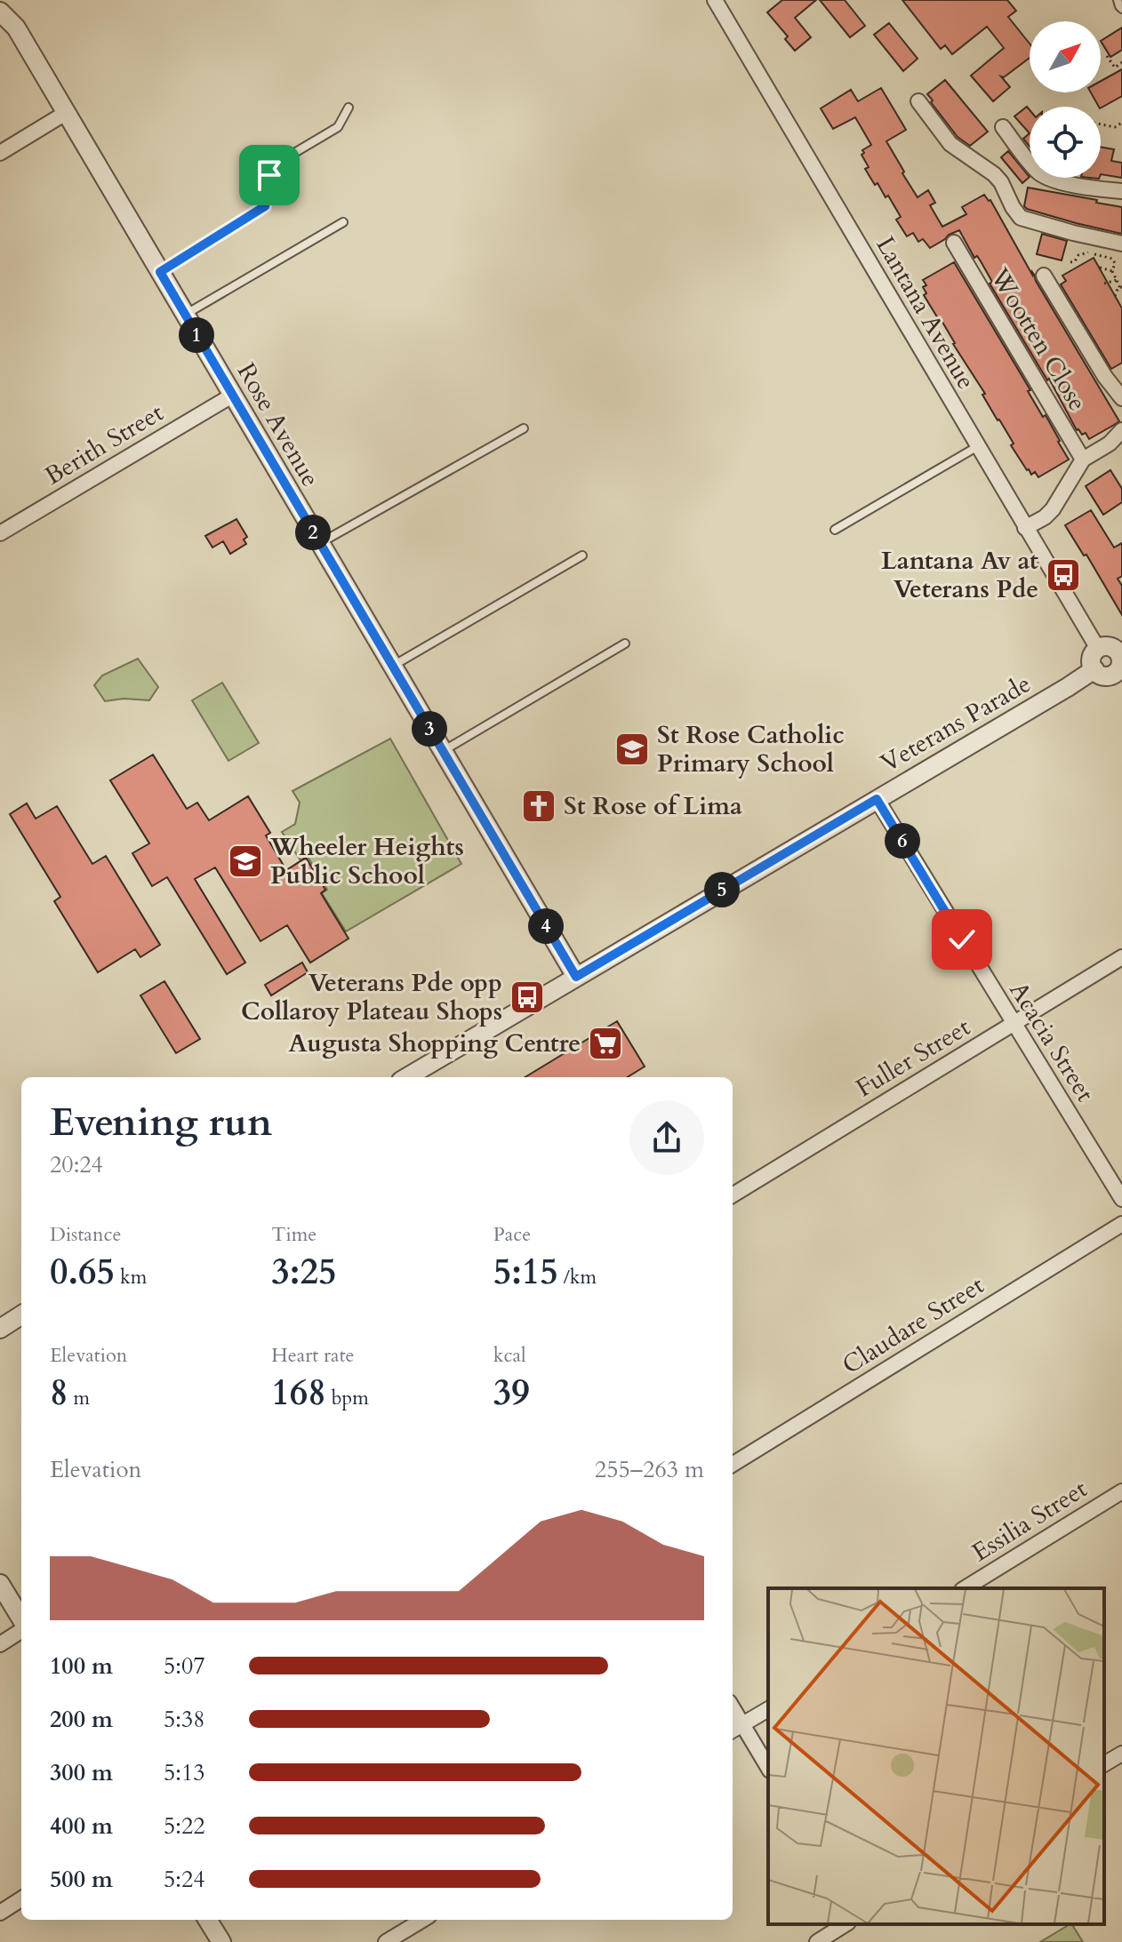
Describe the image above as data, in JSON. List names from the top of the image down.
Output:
{
  "streets": {
    "street": [
      "Lantana Avenue",
      "Wootten Close",
      "Rose Avenue",
      "Berith Street",
      "Veterans Parade",
      "Acacia Street",
      "Fuller Street",
      "Claudare Street",
      "Essilia Street"
    ]
  },
  "crossings": [
    ["Lantana Avenue", "Veterans Parade"],
    ["Rose Avenue", "Berith Street"],
    ["Rose Avenue", "Veterans Parade"],
    ["Veterans Parade", "Acacia Street"],
    ["Acacia Street", "Fuller Street"]
  ],
  "places": {
    "bus stop": ["Lantana Av at Veterans Pde", "Veterans Pde opp Collaroy Plateau Shops"],
    "school or university": ["St Rose Catholic Primary School", "Wheeler Heights Public School"],
    "church": ["St Rose of Lima"],
    "supermarket": ["Augusta Shopping Centre"]
  },
  "north": "top right",
  "page": {
    "pins": [
      "1",
      "2",
      "3",
      "6",
      "5",
      "4"
    ],
    "heading": ["Evening run", "20:24"],
    "stats": [
      ["Distance", "0.65 km"],
      ["Time", "3:25"],
      ["Pace", "5:15 /km"],
      ["Elevation", "8 m"],
      ["Heart rate", "168 bpm"],
      ["kcal", "39"]
    ],
    "chart": ["Elevation", "255–263 m"],
    "list": [
      {
        "name": "100 m",
        "note": "5:07"
      },
      {
        "name": "200 m",
        "note": "5:38"
      },
      {
        "name": "300 m",
        "note": "5:13"
      },
      {
        "name": "400 m",
        "note": "5:22"
      },
      {
        "name": "500 m",
        "note": "5:24"
      }
    ]
  }
}
